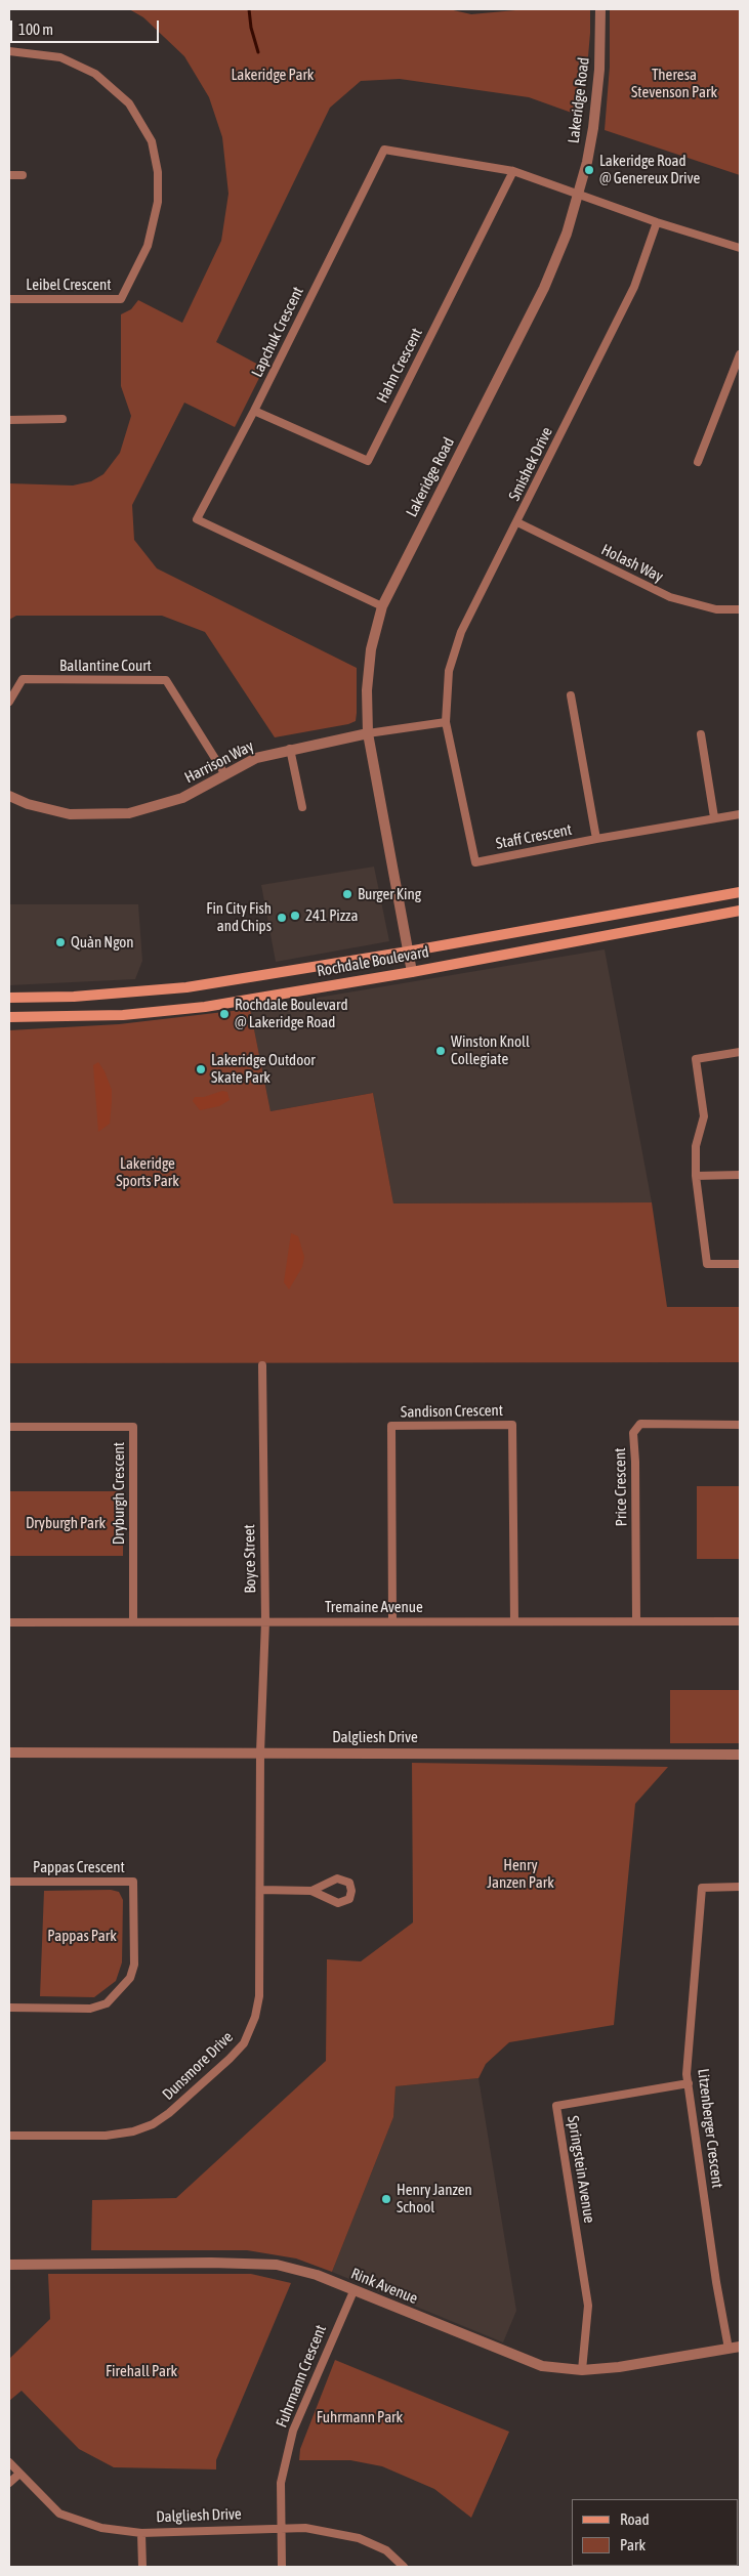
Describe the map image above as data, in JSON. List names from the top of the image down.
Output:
{
  "streets": {
    "main road": ["Rochdale Boulevard"],
    "street": [
      "Lakeridge Road",
      "Leibel Crescent",
      "Lapchuk Crescent",
      "Hahn Crescent",
      "Smishek Drive",
      "Holash Way",
      "Ballantine Court",
      "Harrison Way",
      "Staff Crescent",
      "Sandison Crescent",
      "Price Crescent",
      "Dryburgh Crescent",
      "Boyce Street",
      "Tremaine Avenue",
      "Dalgliesh Drive",
      "Pappas Crescent",
      "Dunsmore Drive",
      "Litzenberger Crescent",
      "Springstein Avenue",
      "Rink Avenue",
      "Fuhrmann Crescent"
    ]
  },
  "crossings": [
    ["Lakeridge Road", "Lapchuk Crescent"],
    ["Lakeridge Road", "Harrison Way"],
    ["Lakeridge Road", "Rochdale Boulevard"],
    ["Lapchuk Crescent", "Hahn Crescent"],
    ["Lapchuk Crescent", "Smishek Drive"],
    ["Smishek Drive", "Holash Way"],
    ["Smishek Drive", "Harrison Way"],
    ["Smishek Drive", "Staff Crescent"],
    ["Ballantine Court", "Harrison Way"],
    ["Harrison Way", "Staff Crescent"],
    ["Sandison Crescent", "Tremaine Avenue"],
    ["Price Crescent", "Tremaine Avenue"],
    ["Dryburgh Crescent", "Tremaine Avenue"],
    ["Boyce Street", "Tremaine Avenue"],
    ["Boyce Street", "Dalgliesh Drive"],
    ["Boyce Street", "Dunsmore Drive"],
    ["Dalgliesh Drive", "Dunsmore Drive"],
    ["Dalgliesh Drive", "Fuhrmann Crescent"],
    ["Litzenberger Crescent", "Springstein Avenue"],
    ["Litzenberger Crescent", "Rink Avenue"],
    ["Springstein Avenue", "Rink Avenue"],
    ["Rink Avenue", "Fuhrmann Crescent"]
  ],
  "parks": [
    "Lakeridge Park",
    "Theresa Stevenson Park",
    "Lakeridge Sports Park",
    "Dryburgh Park",
    "Henry Janzen Park",
    "Pappas Park",
    "Firehall Park",
    "Fuhrmann Park"
  ],
  "places": [
    "Lakeridge Road @ Genereux Drive",
    "Burger King",
    "241 Pizza",
    "Fin City Fish and Chips",
    "Quàn Ngon",
    "Rochdale Boulevard @ Lakeridge Road",
    "Winston Knoll Collegiate",
    "Lakeridge Outdoor Skate Park",
    "Henry Janzen School"
  ],
  "legend": ["Road", "Park"],
  "scale_bar": "100 m"
}
